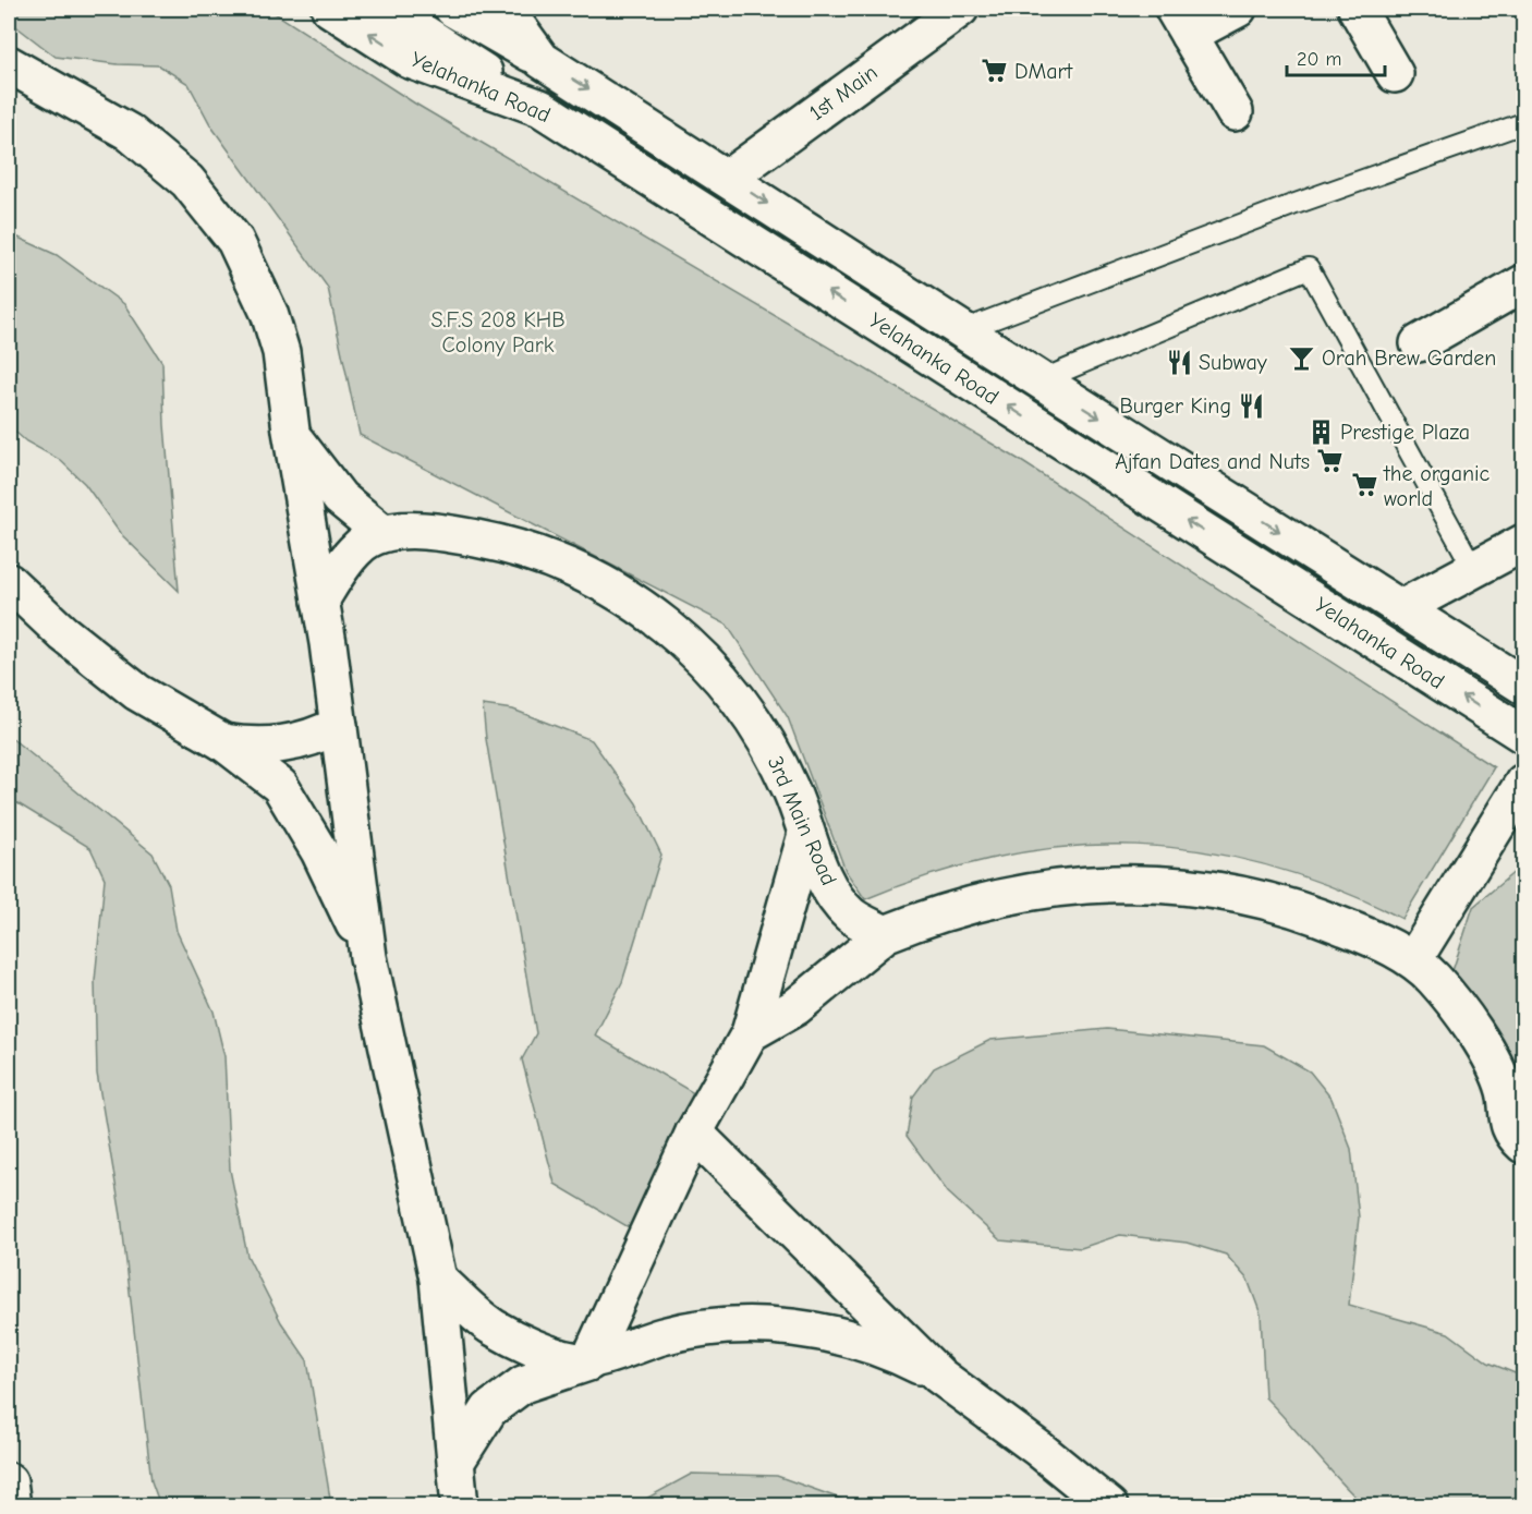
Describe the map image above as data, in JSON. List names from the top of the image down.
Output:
{
  "streets": {
    "street": ["Yelahanka Road", "1st Main", "3rd Main Road"]
  },
  "crossings": [
    ["Yelahanka Road", "1st Main"]
  ],
  "parks": ["S.F.S 208 KHB Colony Park"],
  "places": {
    "supermarket": ["DMart", "Ajfan Dates and Nuts", "the organic world"],
    "bar": ["Orah Brew Garden"],
    "restaurant": ["Subway", "Burger King"],
    "building": ["Prestige Plaza"]
  },
  "scale_bar": "20 m"
}
